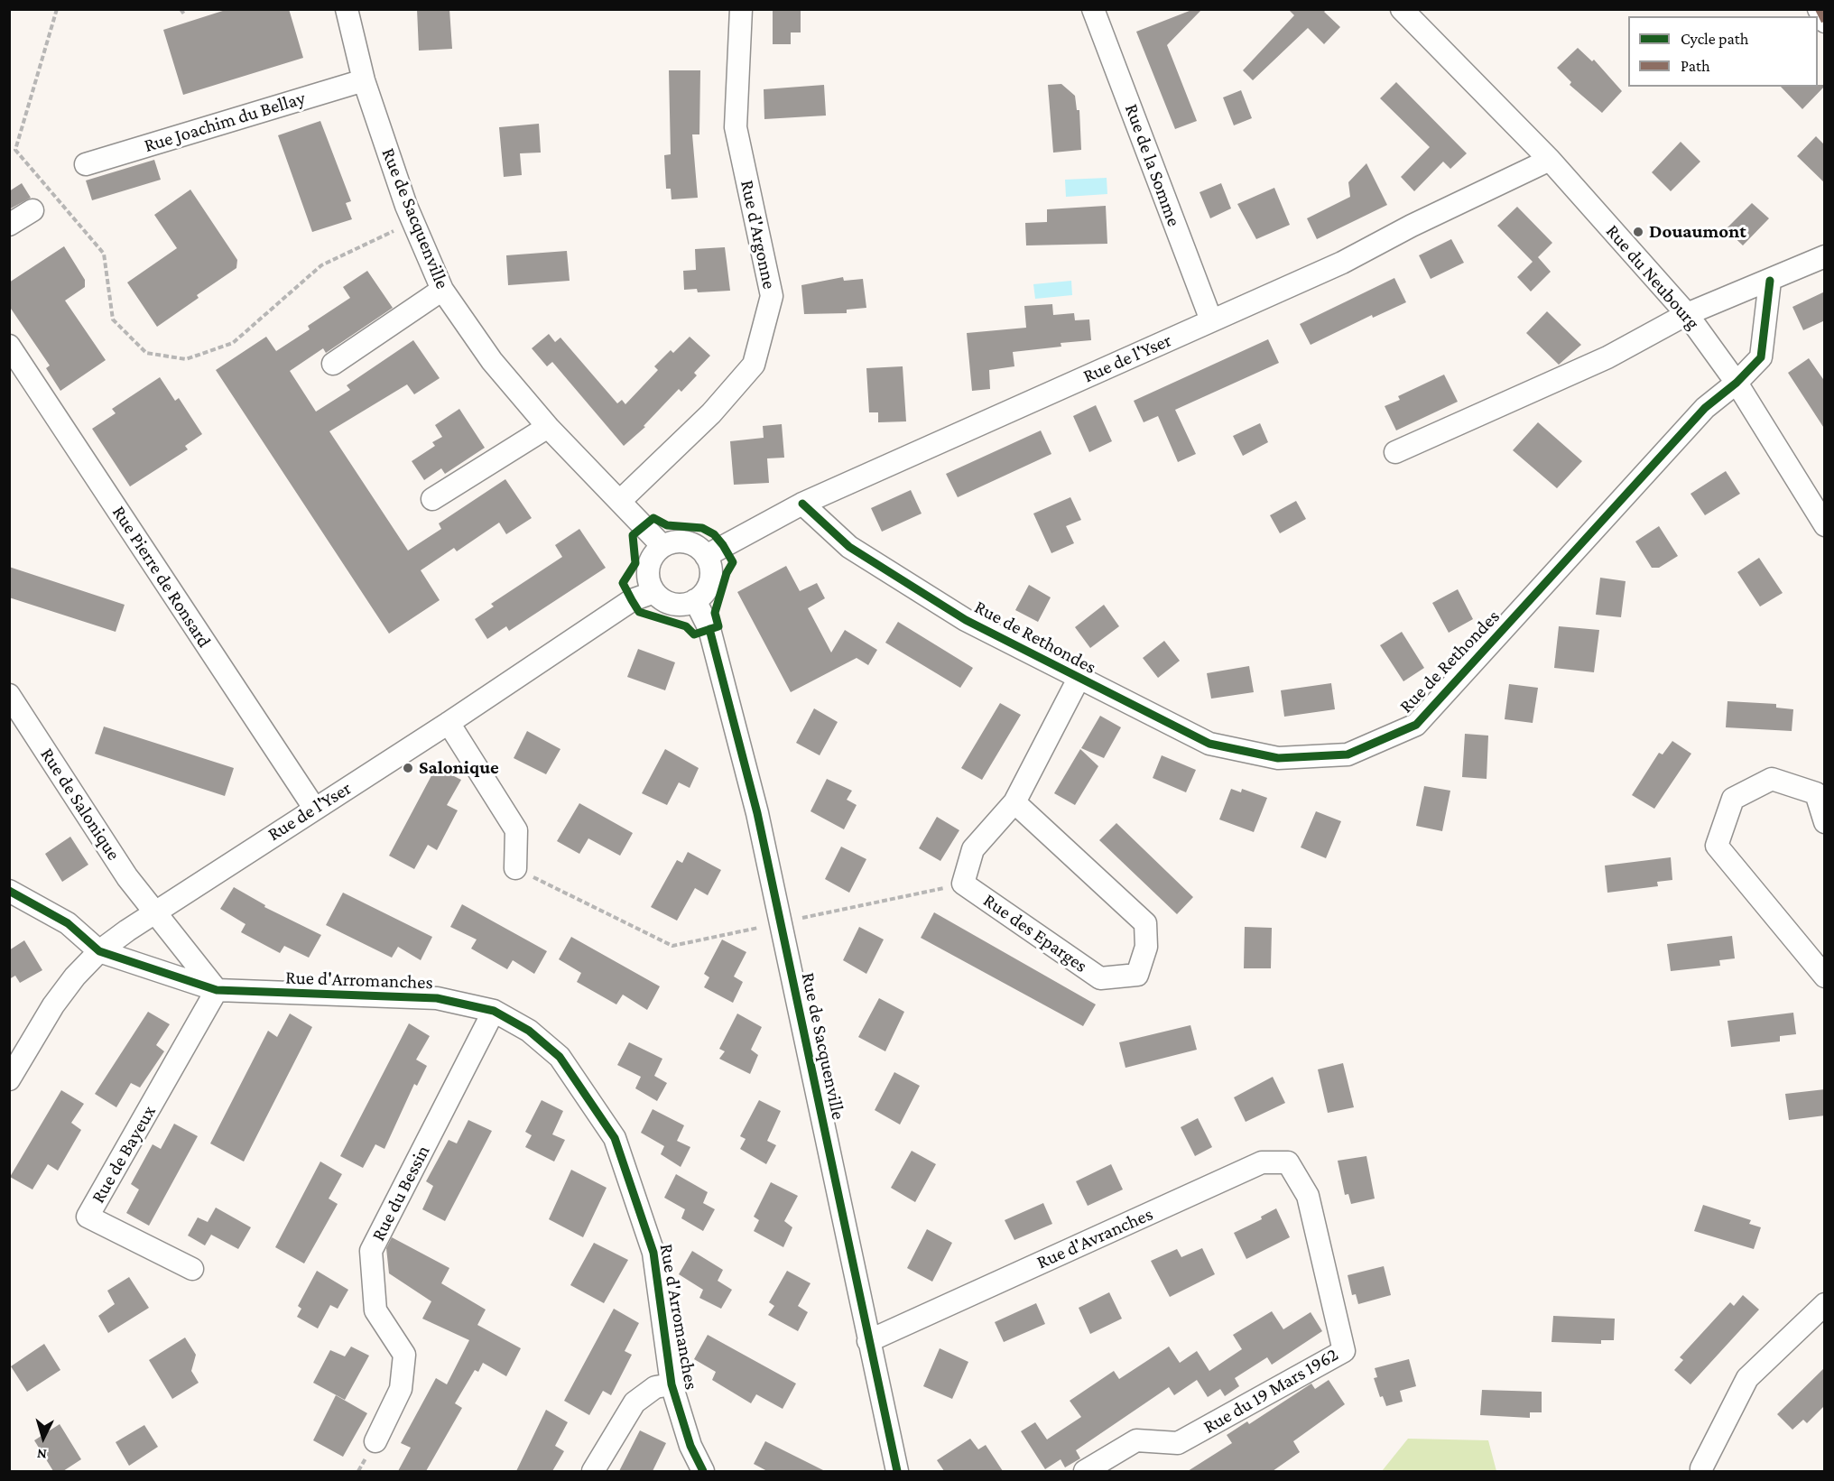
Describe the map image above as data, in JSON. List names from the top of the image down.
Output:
{
  "streets": {
    "street": [
      "Rue Joachim du Bellay",
      "Rue de la Somme",
      "Rue de Sacquenville",
      "Rue d'Argonne",
      "Rue du Neubourg",
      "Rue de l'Yser",
      "Rue Pierre de Ronsard",
      "Rue de Rethondes",
      "Rue de Salonique",
      "Rue des Eparges",
      "Rue d'Arromanches",
      "Rue de Bayeux",
      "Rue du Bessin",
      "Rue d'Avranches",
      "Rue du 19 Mars 1962"
    ]
  },
  "crossings": [
    ["Rue Joachim du Bellay", "Rue de Sacquenville"],
    ["Rue de la Somme", "Rue de l'Yser"],
    ["Rue de Sacquenville", "Rue d'Argonne"],
    ["Rue de Sacquenville", "Rue de l'Yser"],
    ["Rue de Sacquenville", "Rue d'Avranches"],
    ["Rue du Neubourg", "Rue de l'Yser"],
    ["Rue du Neubourg", "Rue de Rethondes"],
    ["Rue de l'Yser", "Rue Pierre de Ronsard"],
    ["Rue de l'Yser", "Rue de Rethondes"],
    ["Rue de l'Yser", "Rue de Salonique"],
    ["Rue de l'Yser", "Rue d'Arromanches"],
    ["Rue de Rethondes", "Rue des Eparges"],
    ["Rue de Salonique", "Rue d'Arromanches"],
    ["Rue de Salonique", "Rue de Bayeux"],
    ["Rue d'Arromanches", "Rue de Bayeux"],
    ["Rue d'Arromanches", "Rue du Bessin"],
    ["Rue d'Avranches", "Rue du 19 Mars 1962"]
  ],
  "places": ["Douaumont", "Salonique"],
  "legend": ["Cycle path", "Path"],
  "north": "bottom"
}
